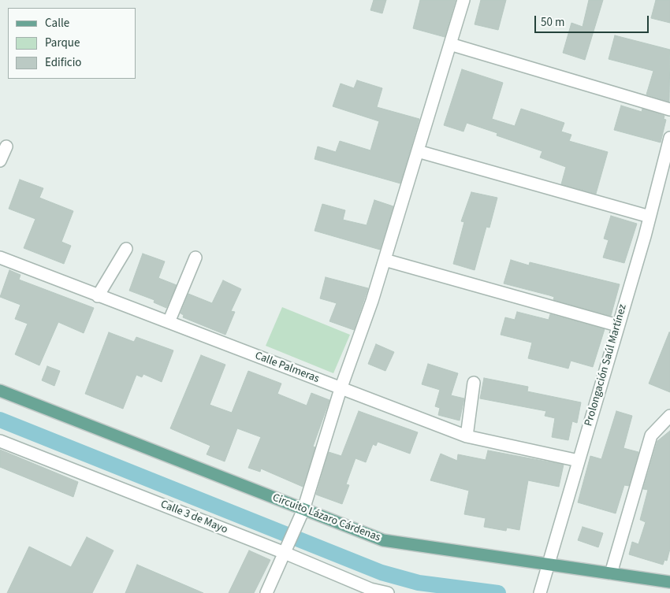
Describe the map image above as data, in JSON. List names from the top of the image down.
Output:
{
  "streets": {
    "main road": ["Circuito Lázaro Cárdenas"],
    "street": ["Prolongación Saúl Martínez", "Calle Palmeras", "Calle 3 de Mayo"]
  },
  "crossings": [
    ["Prolongación Saúl Martínez", "Calle Palmeras"],
    ["Prolongación Saúl Martínez", "Circuito Lázaro Cárdenas"]
  ],
  "legend": ["Calle", "Parque", "Edificio"],
  "scale_bar": "50 m"
}
